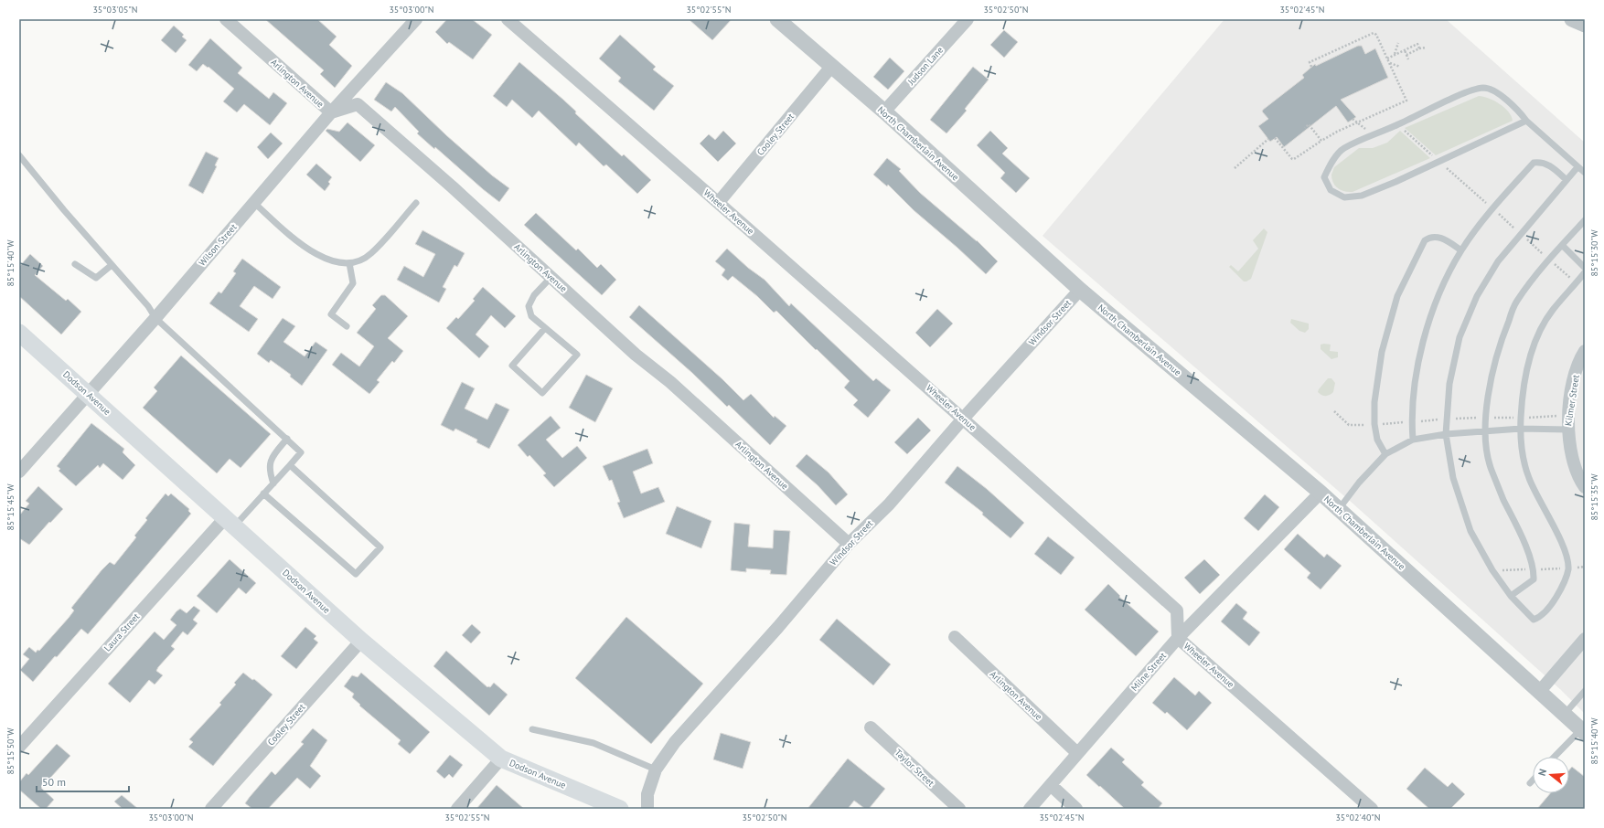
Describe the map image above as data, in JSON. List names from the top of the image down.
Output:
{
  "streets": {
    "main road": ["Dodson Avenue"],
    "street": [
      "Judson Lane",
      "Arlington Avenue",
      "Cooley Street",
      "North Chamberlain Avenue",
      "Wheeler Avenue",
      "Wilson Street",
      "Windsor Street",
      "Kilmer Street",
      "Laura Street",
      "Milne Street",
      "Taylor Street"
    ]
  },
  "crossings": [
    ["Judson Lane", "North Chamberlain Avenue"],
    ["Arlington Avenue", "Wilson Street"],
    ["Arlington Avenue", "Windsor Street"],
    ["Arlington Avenue", "Milne Street"],
    ["Cooley Street", "North Chamberlain Avenue"],
    ["Cooley Street", "Wheeler Avenue"],
    ["Cooley Street", "Dodson Avenue"],
    ["North Chamberlain Avenue", "Windsor Street"],
    ["North Chamberlain Avenue", "Milne Street"],
    ["Wheeler Avenue", "Windsor Street"],
    ["Wheeler Avenue", "Milne Street"],
    ["Wilson Street", "Dodson Avenue"],
    ["Dodson Avenue", "Laura Street"]
  ],
  "scale_bar": "50 m",
  "north": "left",
  "coordinates": [
    "35°03'05\"N",
    "35°03'00\"N",
    "35°02'55\"N",
    "35°02'50\"N",
    "35°02'45\"N",
    "85°15'30\"W",
    "85°15'40\"W",
    "85°15'35\"W",
    "85°15'45\"W",
    "85°15'50\"W",
    "35°02'40\"N"
  ]
}
